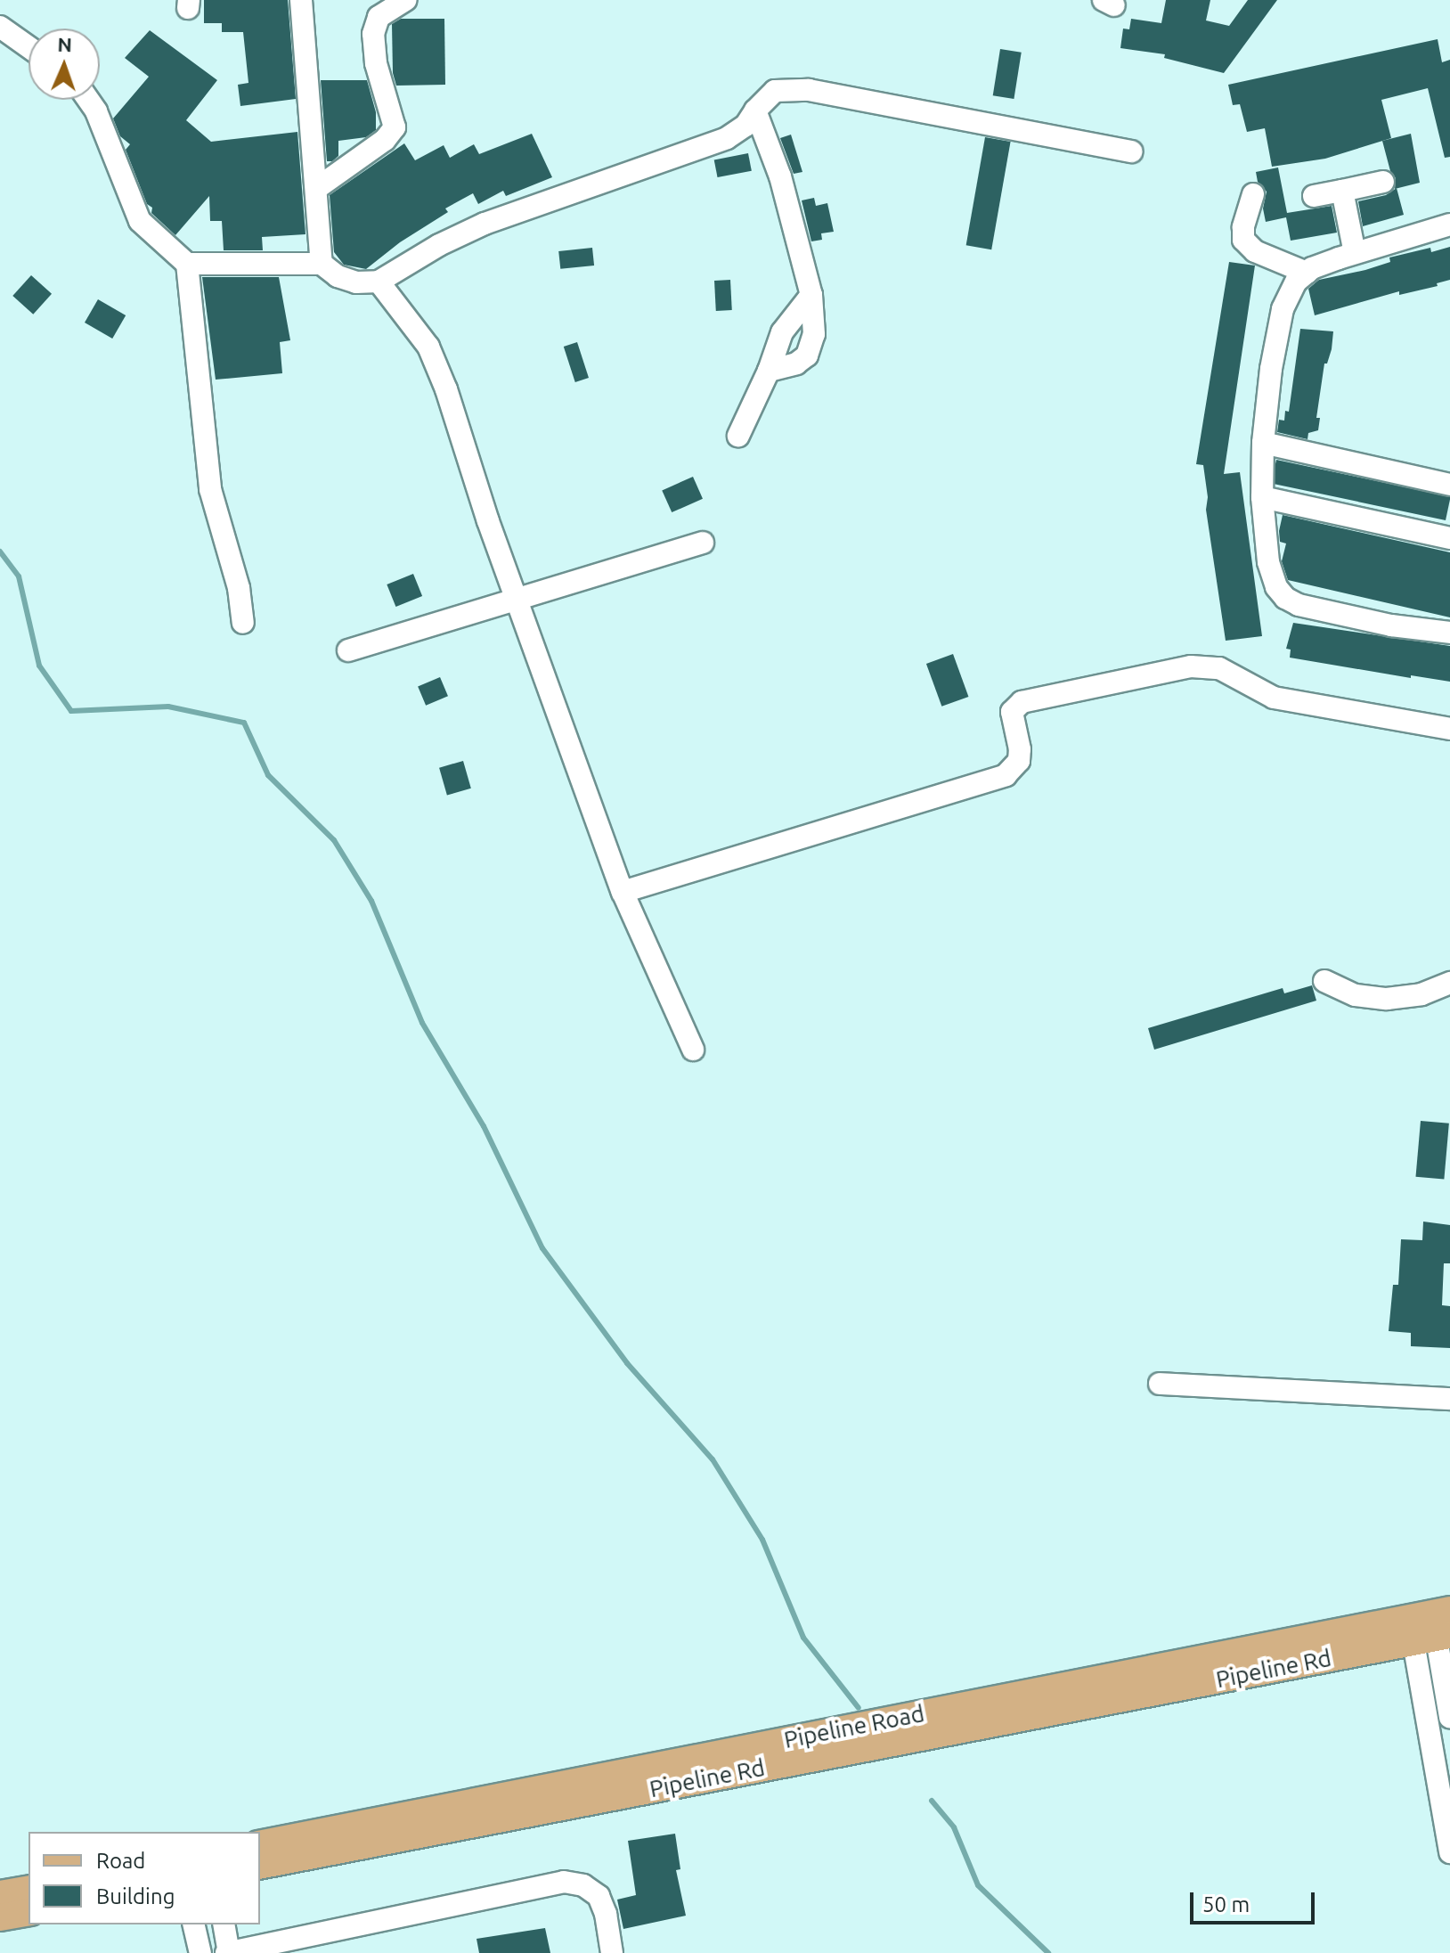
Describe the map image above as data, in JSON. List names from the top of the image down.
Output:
{
  "streets": {
    "main road": ["Pipeline Rd", "Pipeline Road"]
  },
  "crossings": [
    ["Pipeline Rd", "Pipeline Road"]
  ],
  "legend": ["Road", "Building"],
  "scale_bar": "50 m",
  "north": "top"
}
